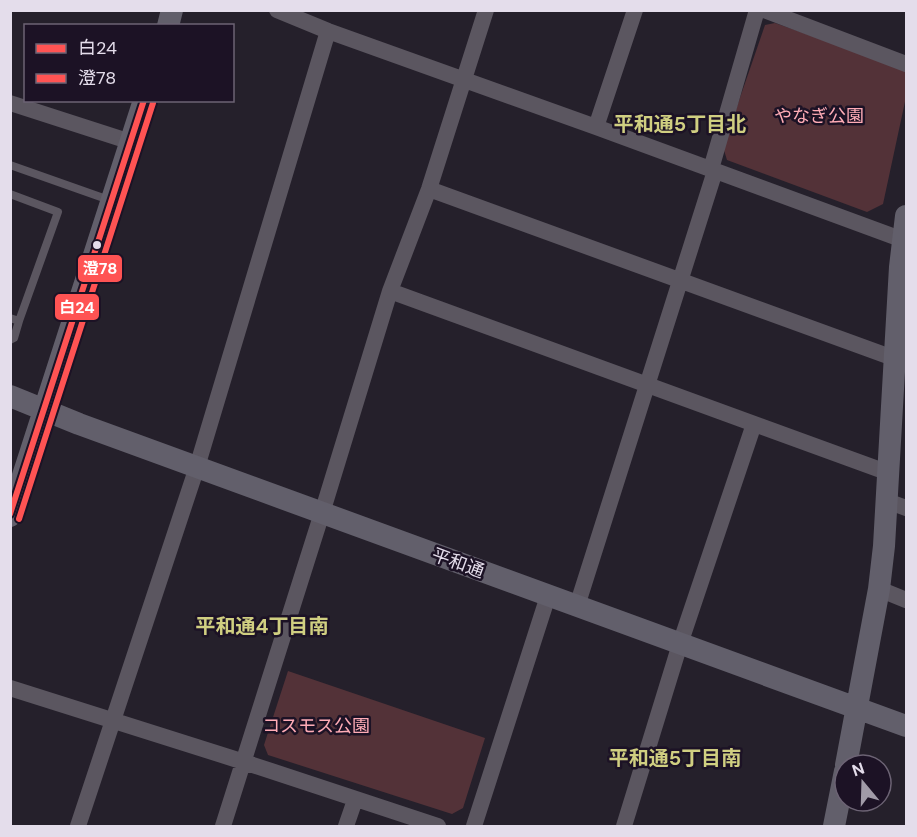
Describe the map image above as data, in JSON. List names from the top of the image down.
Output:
{
  "streets": {
    "street": ["平和通"]
  },
  "districts": ["平和通5丁目北", "平和通4丁目南", "平和通5丁目南"],
  "parks": ["やなぎ公園", "コスモス公園"],
  "lines": ["transit line 白24", "transit line 澄78"],
  "legend": ["白24", "澄78"],
  "north": "top"
}
